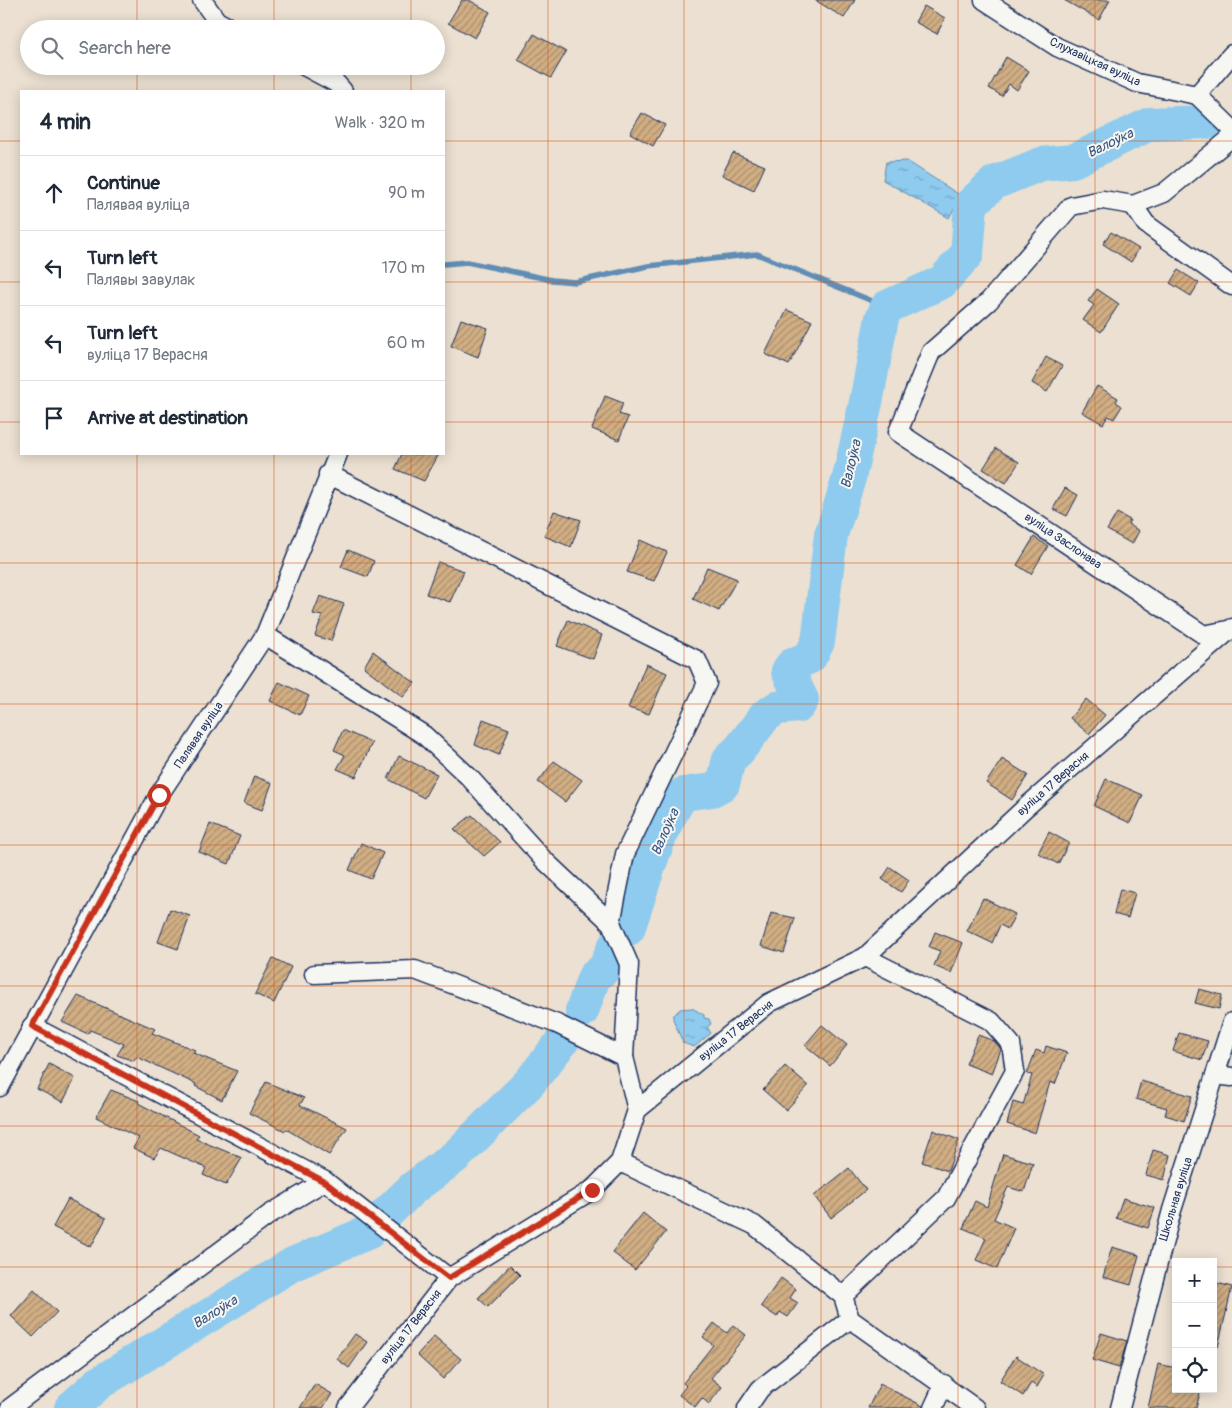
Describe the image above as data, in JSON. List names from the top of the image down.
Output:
{
  "streets": {
    "street": [
      "Слухавіцкая вуліца",
      "вуліца Заслонава",
      "Палявая вуліца",
      "вуліца 17 Верасня",
      "Школьная вуліца"
    ]
  },
  "crossings": [
    ["вуліца Заслонава", "вуліца 17 Верасня"]
  ],
  "water": ["Валоўка"],
  "page": {
    "search": "Search here",
    "heading": ["4 min", "Walk · 320 m"],
    "list": [
      ["Continue", "Палявая вуліца", "90 m"],
      ["Turn left", "Палявы завулак", "170 m"],
      ["Turn left", "вуліца 17 Верасня", "60 m"],
      "Arrive at destination"
    ],
    "map_buttons": ["+", "−"]
  }
}
